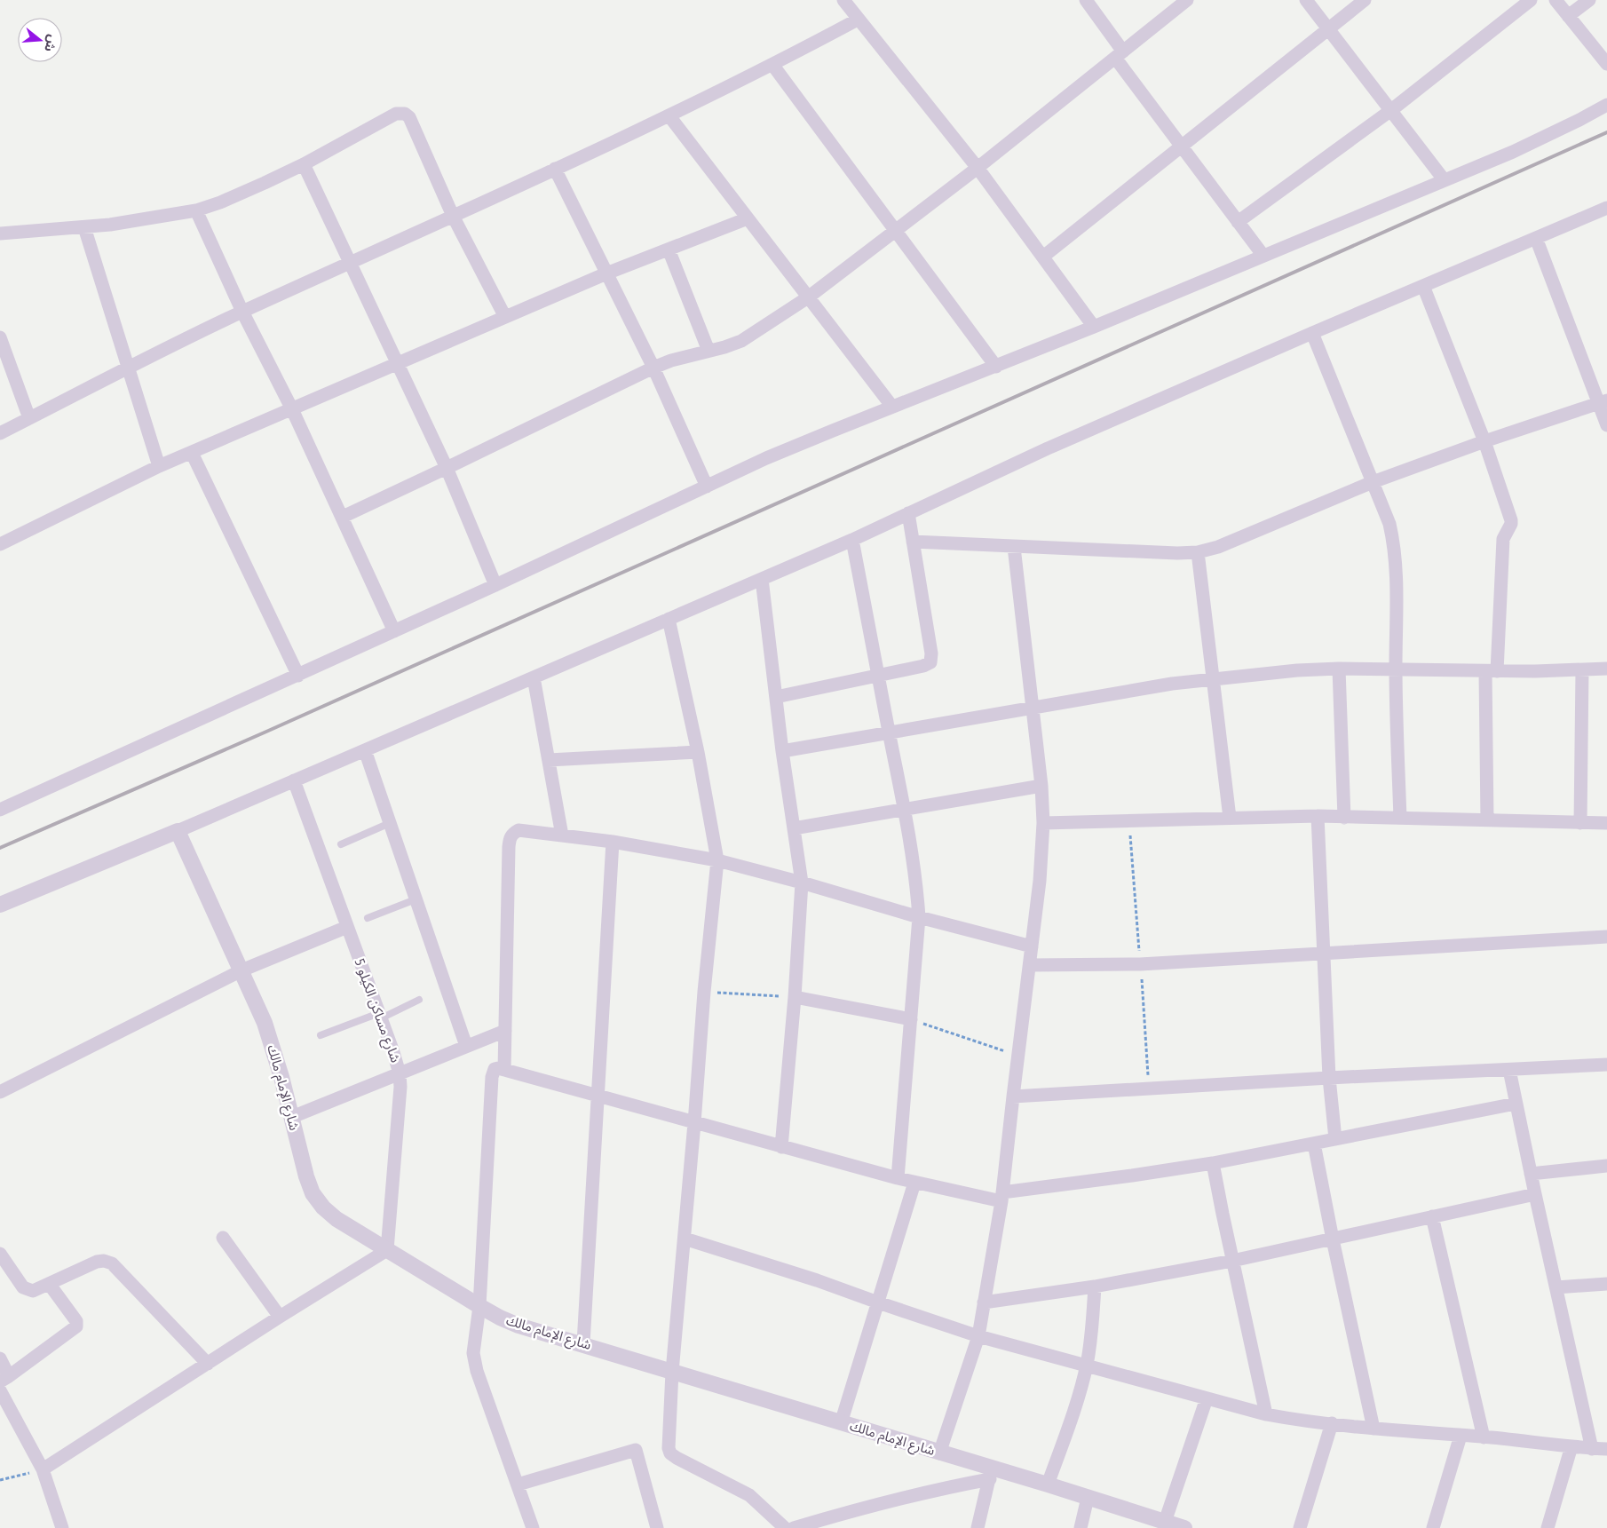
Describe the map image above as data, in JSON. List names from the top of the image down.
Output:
{
  "streets": {
    "street": ["شارع مساكن الكيلو 5", "شارع الإمام مالك"]
  },
  "crossings": [
    ["شارع مساكن الكيلو 5", "شارع الإمام مالك"]
  ],
  "north": "right"
}
